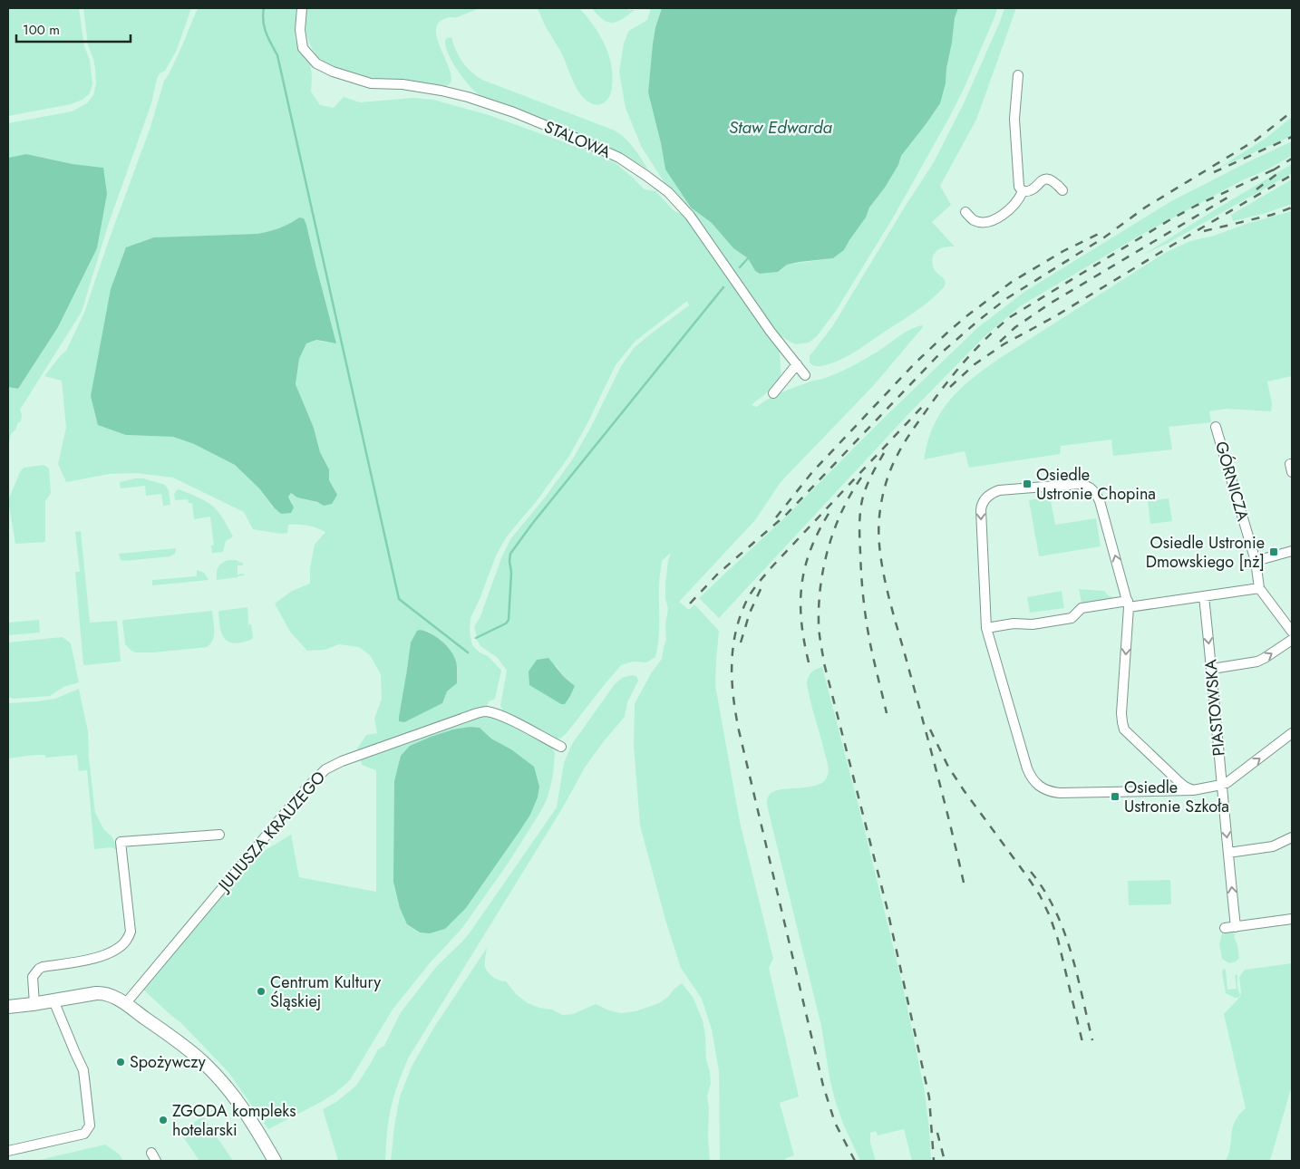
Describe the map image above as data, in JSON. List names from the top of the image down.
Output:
{
  "streets": {
    "street": [
      "STALOWA",
      "GÓRNICZA",
      "PIASTOWSKA",
      "JULIUSZA KRAUZEGO"
    ]
  },
  "water": ["Staw Edwarda"],
  "places": {
    "transit": ["Osiedle Ustronie Chopina", "Osiedle Ustronie Dmowskiego [nż]", "Osiedle Ustronie Szkoła"],
    "other": ["Centrum Kultury Śląskiej", "Spożywczy", "ZGODA kompleks hotelarski"]
  },
  "scale_bar": "100 m"
}
